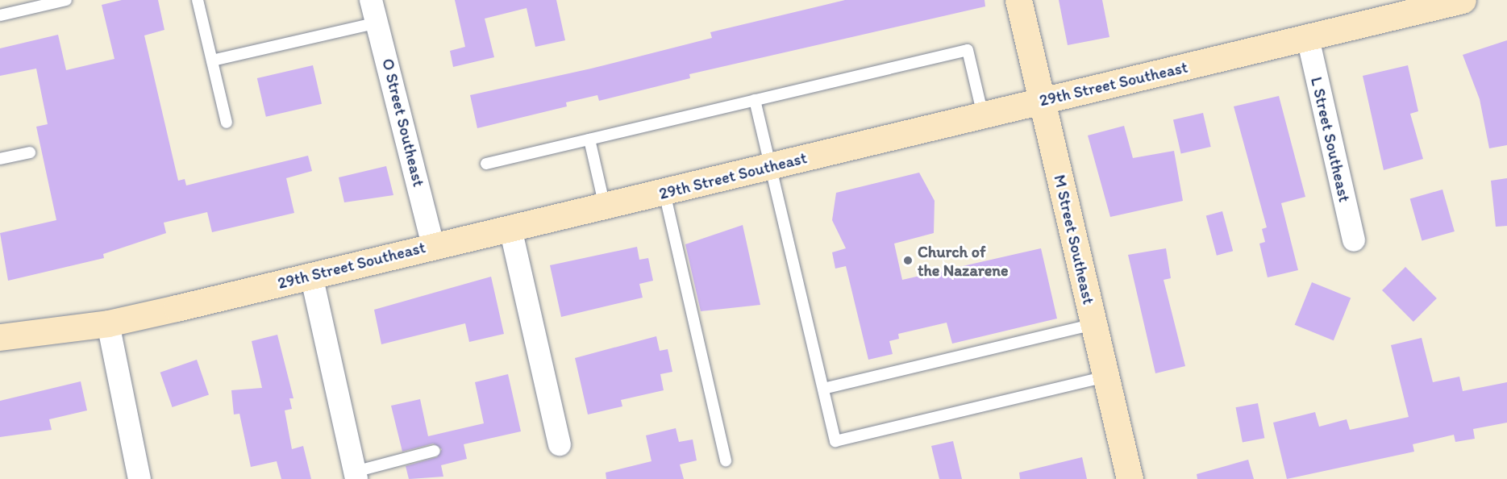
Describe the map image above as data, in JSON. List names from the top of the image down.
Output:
{
  "streets": {
    "street": [
      "29th Street Southeast",
      "O Street Southeast",
      "L Street Southeast",
      "M Street Southeast"
    ]
  },
  "crossings": [
    ["29th Street Southeast", "O Street Southeast"],
    ["29th Street Southeast", "L Street Southeast"],
    ["29th Street Southeast", "M Street Southeast"]
  ],
  "places": ["Church of the Nazarene"]
}
